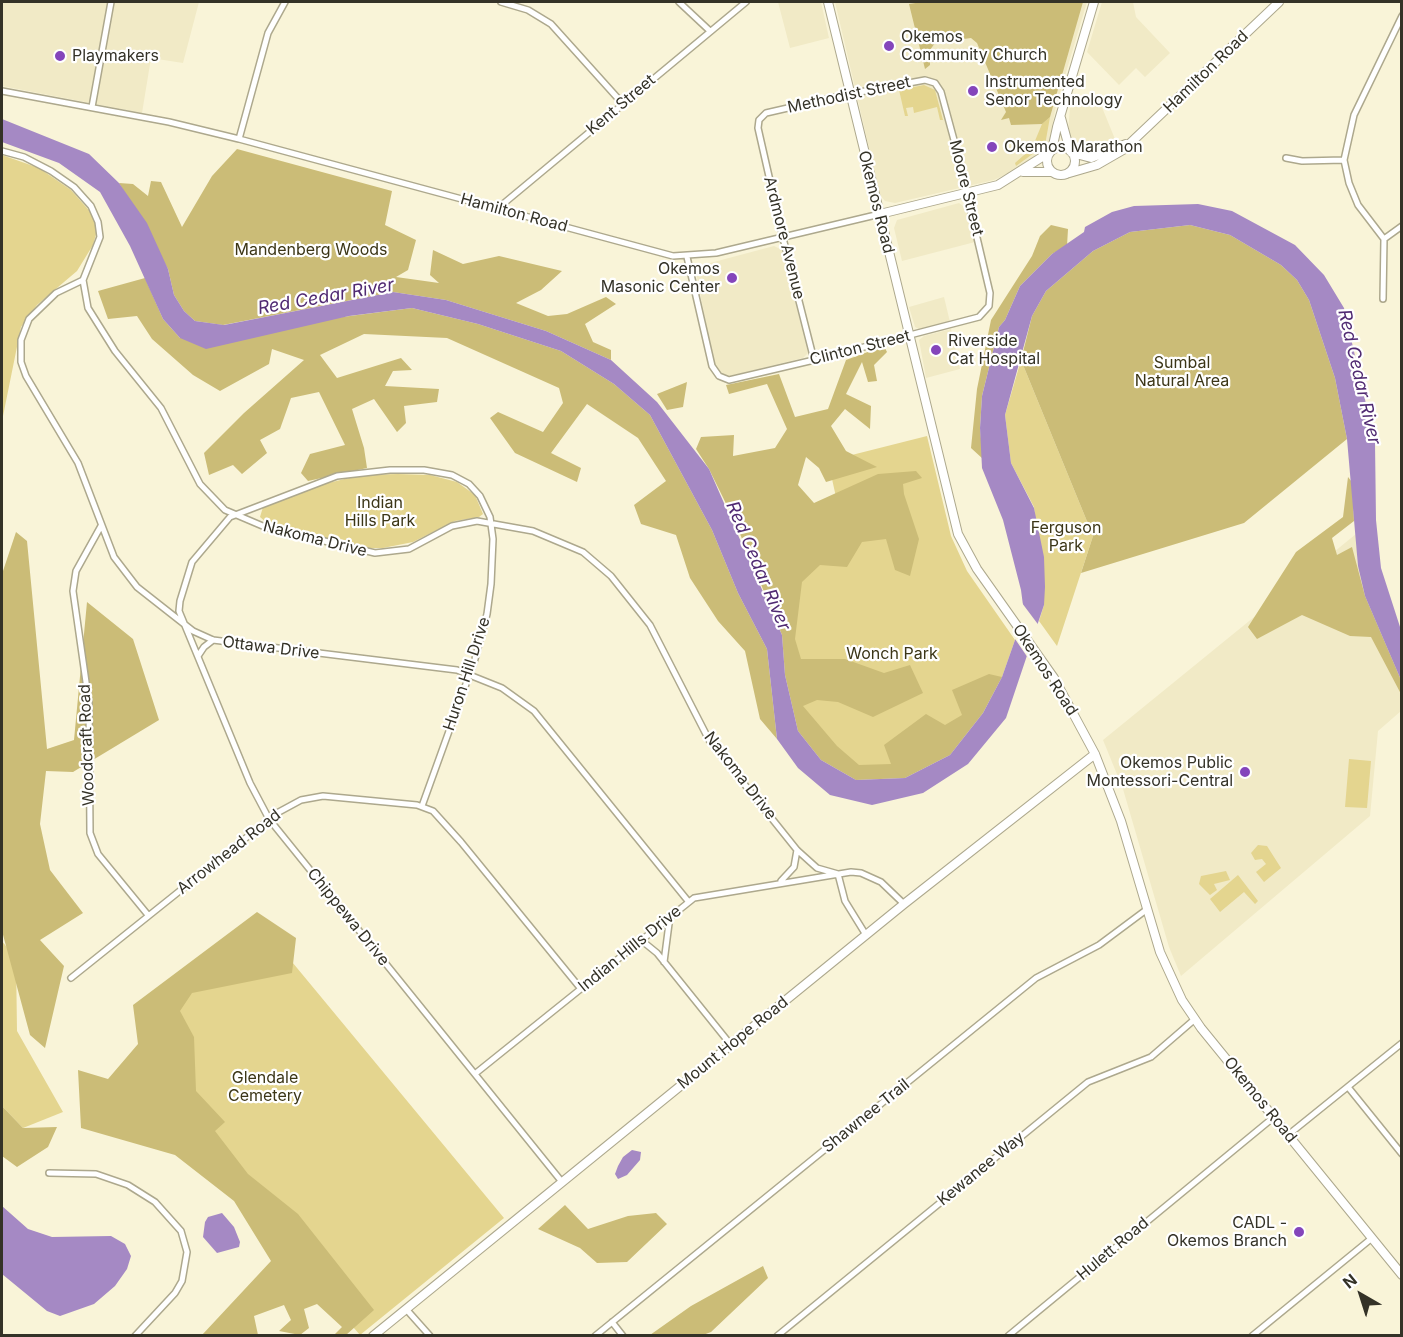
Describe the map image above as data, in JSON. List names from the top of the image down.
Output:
{
  "streets": {
    "street": [
      "Hamilton Road",
      "Methodist Street",
      "Kent Street",
      "Moore Street",
      "Okemos Road",
      "Ardmore Avenue",
      "Clinton Street",
      "Nakoma Drive",
      "Ottawa Drive",
      "Huron Hill Drive",
      "Woodcraft Road",
      "Arrowhead Road",
      "Chippewa Drive",
      "Indian Hills Drive",
      "Mount Hope Road",
      "Shawnee Trail",
      "Kewanee Way",
      "Hulett Road"
    ]
  },
  "crossings": [
    ["Hamilton Road", "Kent Street"],
    ["Hamilton Road", "Moore Street"],
    ["Hamilton Road", "Okemos Road"],
    ["Hamilton Road", "Ardmore Avenue"],
    ["Hamilton Road", "Clinton Street"],
    ["Methodist Street", "Moore Street"],
    ["Methodist Street", "Okemos Road"],
    ["Methodist Street", "Ardmore Avenue"],
    ["Moore Street", "Clinton Street"],
    ["Okemos Road", "Clinton Street"],
    ["Okemos Road", "Mount Hope Road"],
    ["Okemos Road", "Shawnee Trail"],
    ["Okemos Road", "Kewanee Way"],
    ["Okemos Road", "Hulett Road"],
    ["Ardmore Avenue", "Clinton Street"],
    ["Nakoma Drive", "Ottawa Drive"],
    ["Nakoma Drive", "Huron Hill Drive"],
    ["Nakoma Drive", "Indian Hills Drive"],
    ["Ottawa Drive", "Huron Hill Drive"],
    ["Ottawa Drive", "Woodcraft Road"],
    ["Ottawa Drive", "Chippewa Drive"],
    ["Ottawa Drive", "Indian Hills Drive"],
    ["Huron Hill Drive", "Arrowhead Road"],
    ["Huron Hill Drive", "Chippewa Drive"],
    ["Woodcraft Road", "Arrowhead Road"],
    ["Arrowhead Road", "Chippewa Drive"],
    ["Chippewa Drive", "Indian Hills Drive"],
    ["Chippewa Drive", "Mount Hope Road"],
    ["Indian Hills Drive", "Mount Hope Road"]
  ],
  "water": ["Red Cedar River"],
  "parks": [
    "Mandenberg Woods",
    "Sumbal Natural Area",
    "Indian Hills Park",
    "Ferguson Park",
    "Wonch Park",
    "Glendale Cemetery"
  ],
  "places": [
    "Okemos Community Church",
    "Playmakers",
    "Instrumented Senor Technology",
    "Okemos Marathon",
    "Okemos Masonic Center",
    "Riverside Cat Hospital",
    "Okemos Public Montessori-Central",
    "CADL - Okemos Branch"
  ],
  "north": "top left"
}
